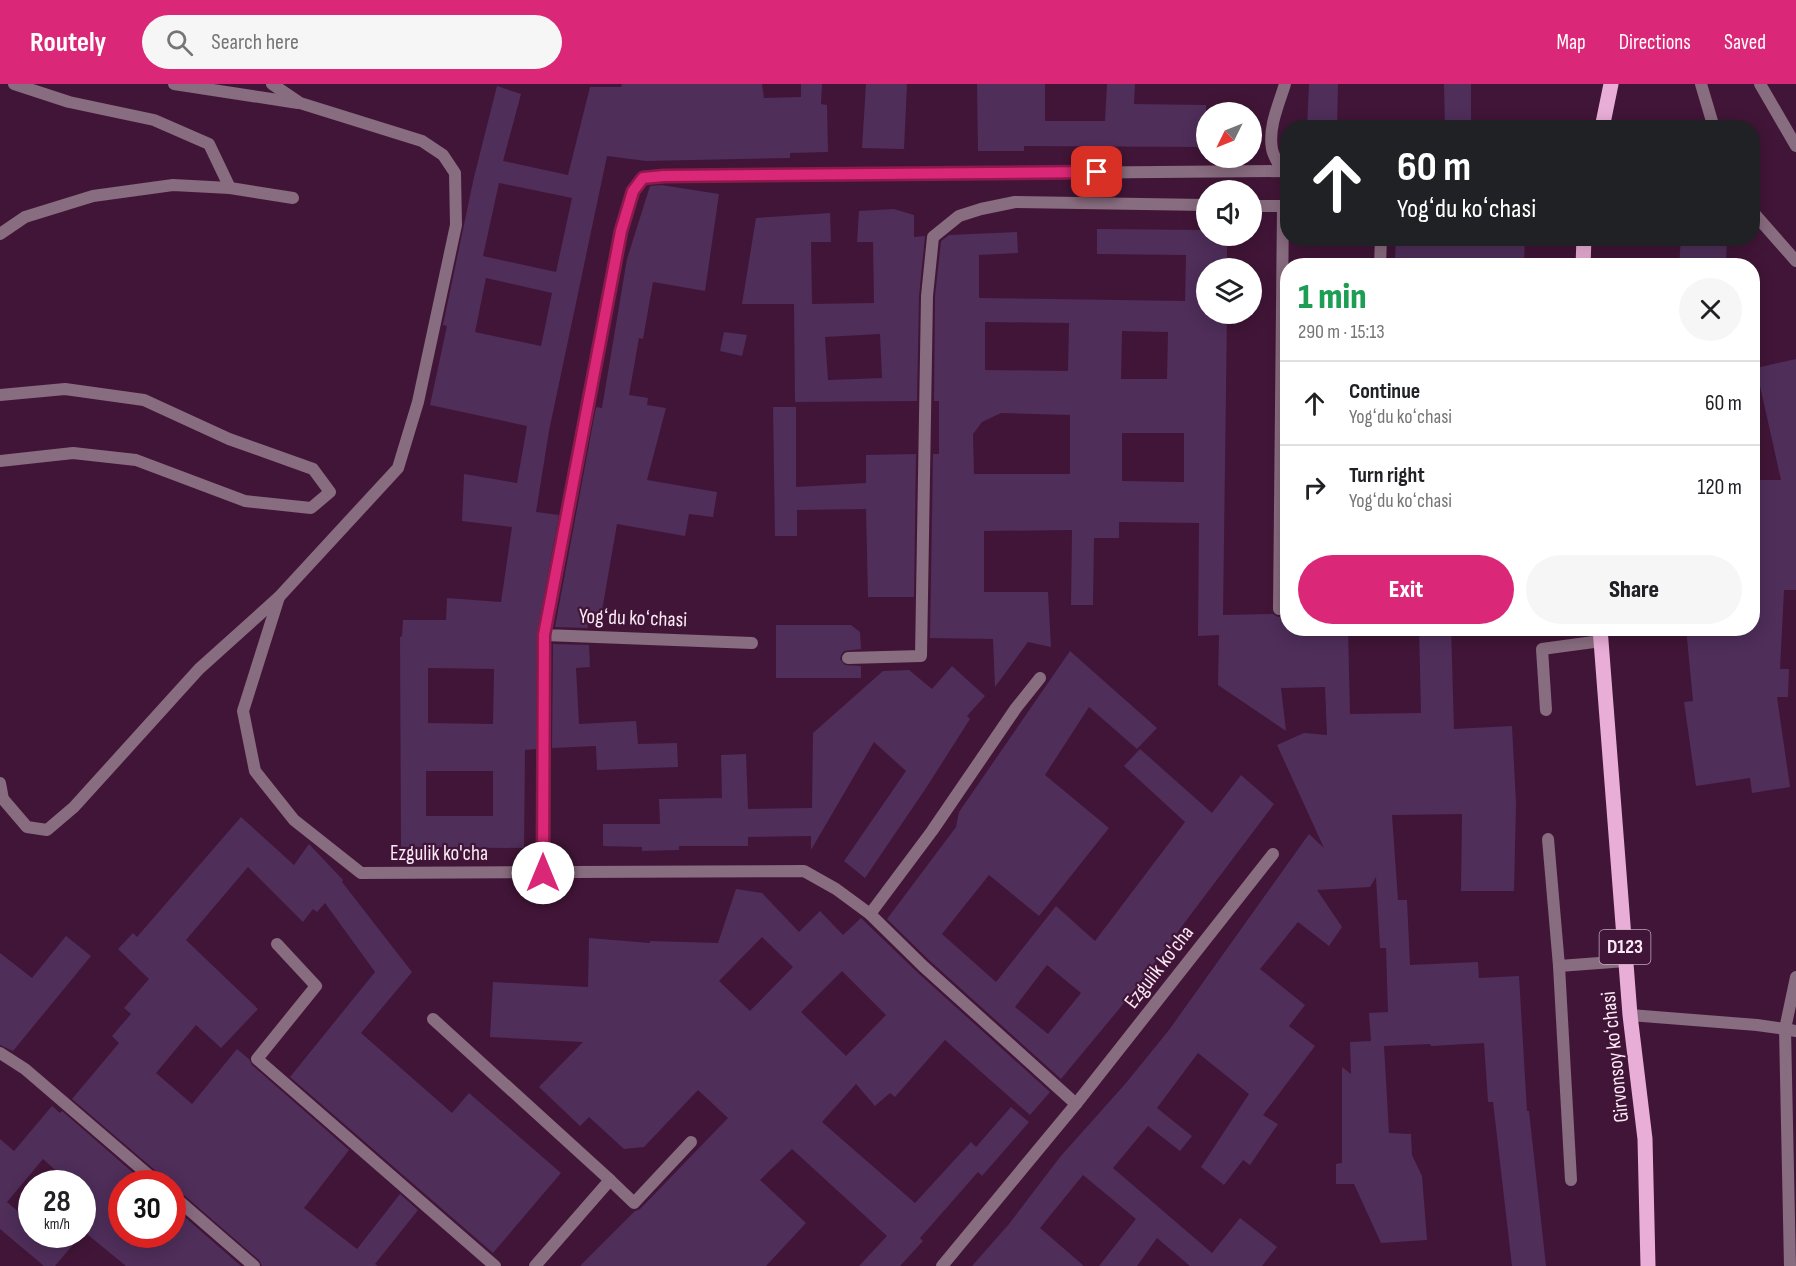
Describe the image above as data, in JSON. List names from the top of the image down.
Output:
{
  "streets": {
    "main road": ["D123", "Girvonsoy koʻchasi"],
    "street": ["Yogʻdu koʻchasi", "Ezgulik ko'cha"]
  },
  "north": "bottom left",
  "page": {
    "header": "Routely",
    "search": "Search here",
    "nav": ["Map", "Directions", "Saved"],
    "turn": ["60 m", "Yogʻdu koʻchasi"],
    "heading": ["1 min", "290 m · 15:13"],
    "list": [
      {
        "name": "Continue",
        "note": "Yogʻdu koʻchasi",
        "value": "60 m"
      },
      {
        "name": "Turn right",
        "note": "Yogʻdu koʻchasi",
        "value": "120 m"
      }
    ],
    "buttons": ["Exit", "Share"],
    "speed": "28 km/h",
    "limit": "30"
  }
}
